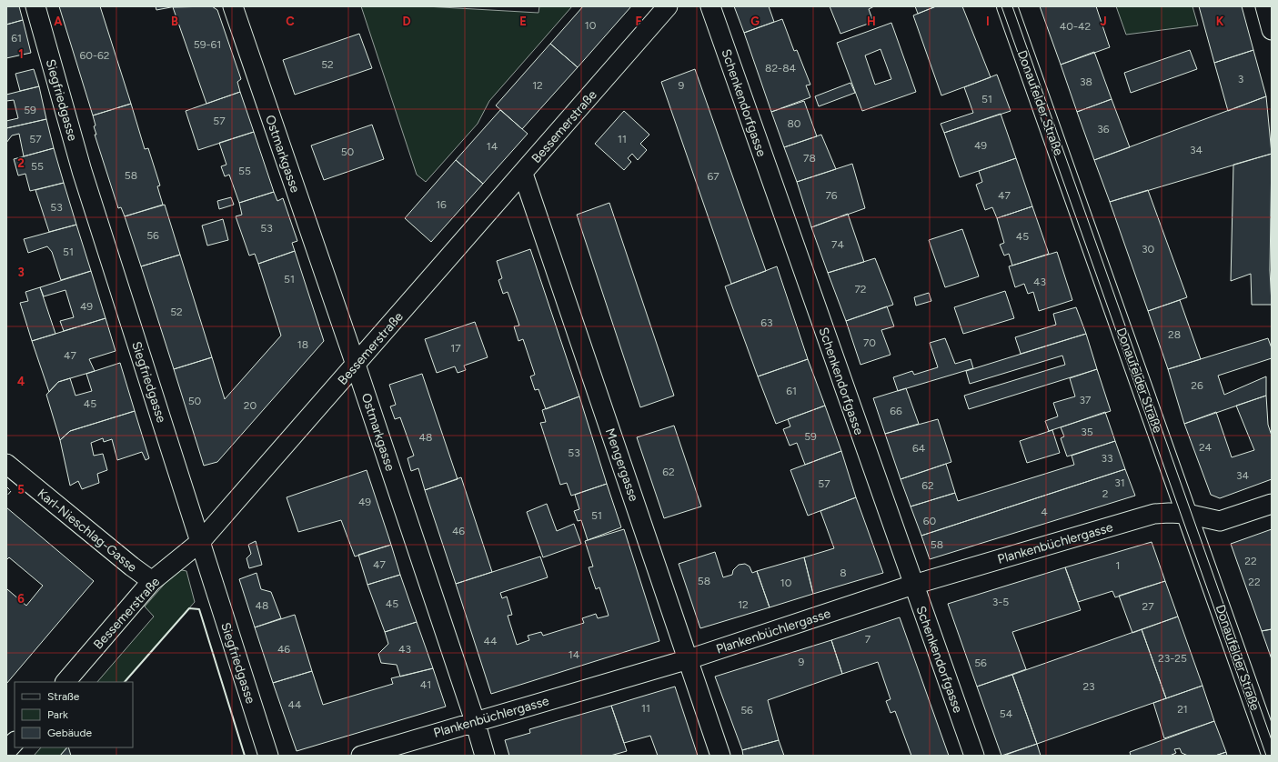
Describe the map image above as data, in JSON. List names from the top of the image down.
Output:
{
  "streets": {
    "main road": ["Donaufelder Straße"],
    "street": [
      "Siegfriedgasse",
      "Schenkendorfgasse",
      "Bessemerstraße",
      "Ostmarkgasse",
      "Mengergasse",
      "Karl-Nieschlag-Gasse",
      "Plankenbüchlergasse"
    ]
  },
  "crossings": [
    ["Siegfriedgasse", "Bessemerstraße"],
    ["Schenkendorfgasse", "Plankenbüchlergasse"],
    ["Donaufelder Straße", "Plankenbüchlergasse"],
    ["Bessemerstraße", "Ostmarkgasse"],
    ["Bessemerstraße", "Mengergasse"],
    ["Bessemerstraße", "Karl-Nieschlag-Gasse"],
    ["Ostmarkgasse", "Plankenbüchlergasse"],
    ["Mengergasse", "Plankenbüchlergasse"]
  ],
  "house_numbers": [
    "10",
    "40-42",
    "61",
    "59-61",
    "60-62",
    "52",
    "82-84",
    "3",
    "38",
    "12",
    "9",
    "51",
    "59",
    "57",
    "80",
    "36",
    "57",
    "11",
    "49",
    "14",
    "34",
    "50",
    "78",
    "55",
    "55",
    "58",
    "67",
    "76",
    "47",
    "16",
    "53",
    "53",
    "56",
    "45",
    "74",
    "30",
    "51",
    "51",
    "43",
    "72",
    "49",
    "52",
    "63",
    "28",
    "70",
    "18",
    "17",
    "47",
    "26",
    "61",
    "37",
    "50",
    "45",
    "20",
    "66",
    "35",
    "59",
    "48",
    "24",
    "64",
    "53",
    "33",
    "62",
    "34",
    "31",
    "57",
    "62",
    "2",
    "49",
    "4",
    "51",
    "60",
    "46",
    "58",
    "22",
    "47",
    "1",
    "8",
    "58",
    "22",
    "10",
    "3-5",
    "45",
    "12",
    "48",
    "27",
    "7",
    "44",
    "46",
    "43",
    "14",
    "23-25",
    "9",
    "56",
    "41",
    "23",
    "44",
    "11",
    "21",
    "56",
    "54"
  ],
  "legend": ["Straße", "Park", "Gebäude"],
  "grid": {
    "columns": [
      "A",
      "B",
      "C",
      "D",
      "E",
      "F",
      "G",
      "H",
      "I",
      "J",
      "K"
    ],
    "rows": [
      "1",
      "2",
      "3",
      "4",
      "5",
      "6"
    ]
  }
}
